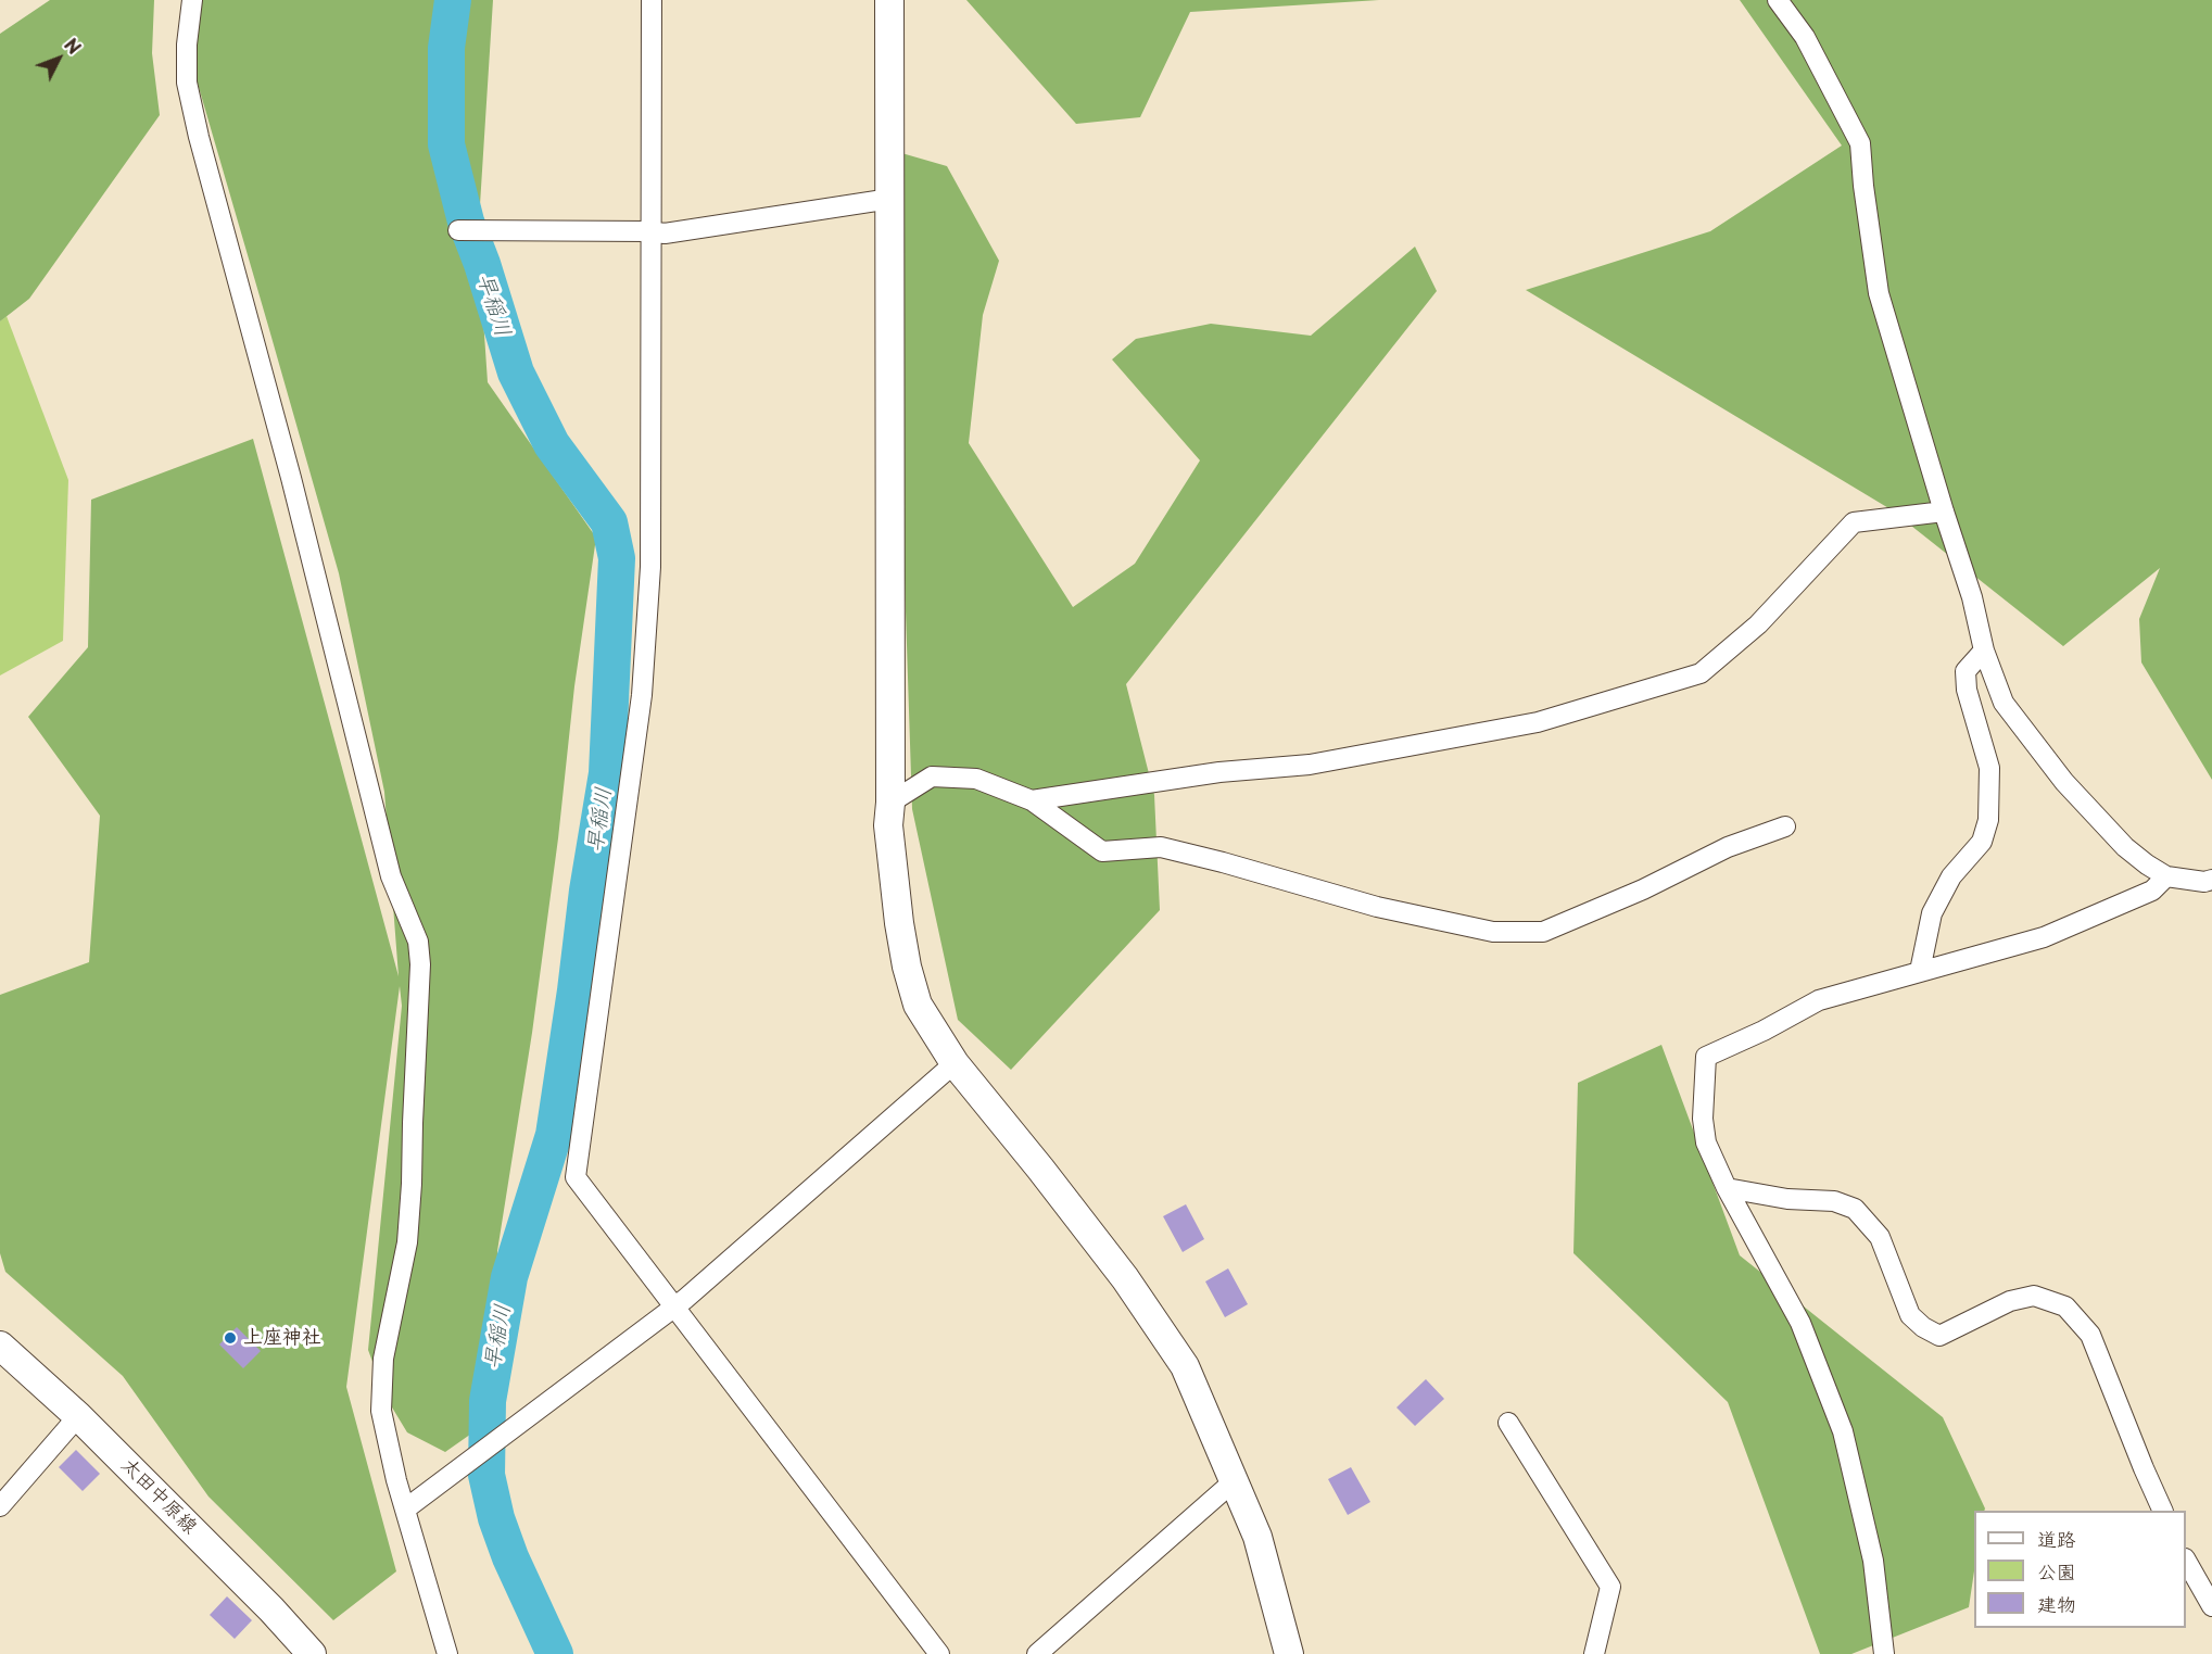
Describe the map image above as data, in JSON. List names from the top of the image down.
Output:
{
  "streets": {
    "street": ["太田中原線"]
  },
  "water": ["早稲川"],
  "places": ["上座神社"],
  "legend": ["道路", "公園", "建物"],
  "north": "top right"
}
